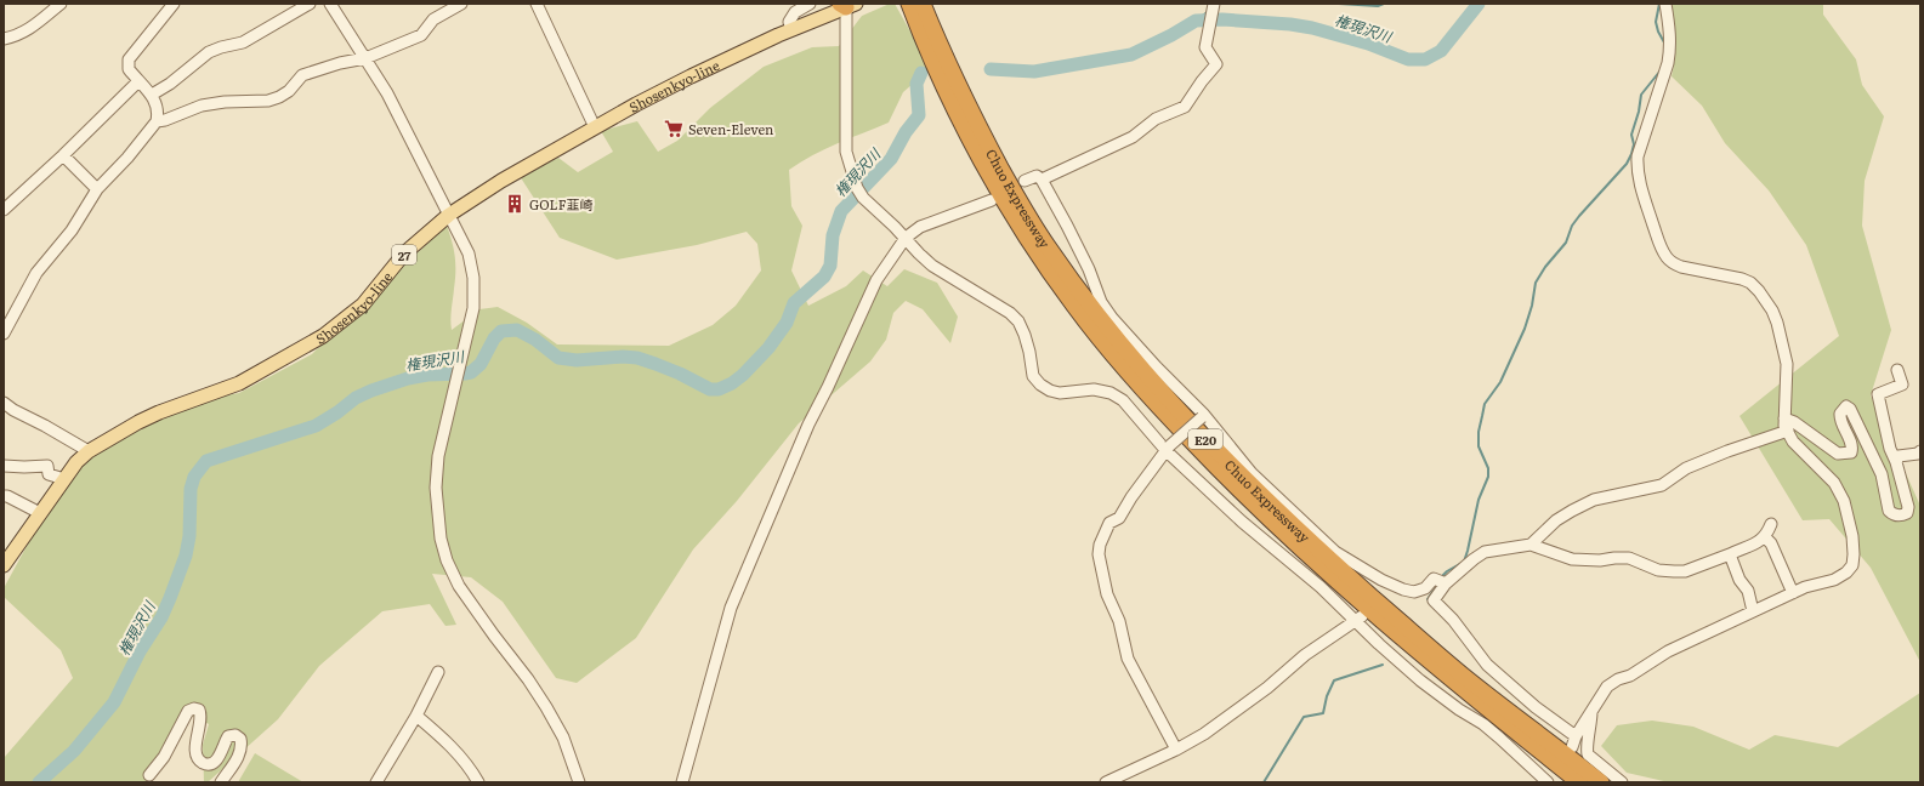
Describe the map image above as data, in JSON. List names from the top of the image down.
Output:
{
  "streets": {
    "highway": ["Chuo Expressway", "E20"],
    "main road": ["Shosenkyo-line", "27"]
  },
  "water": ["権現沢川"],
  "places": {
    "supermarket": ["Seven-Eleven"],
    "building": ["GOLF韮崎"]
  }
}
